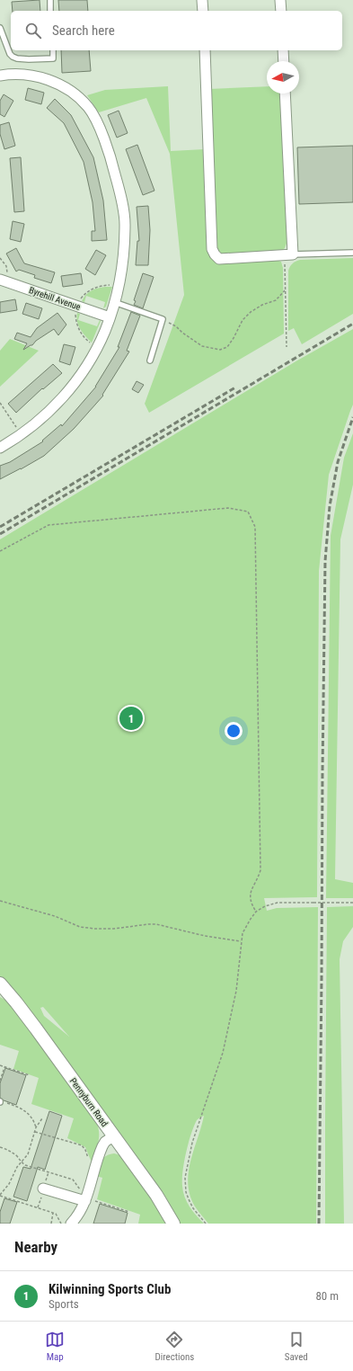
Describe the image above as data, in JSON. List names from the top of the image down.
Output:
{
  "streets": {
    "street": ["Byrehill Avenue", "Pennyburn Road"]
  },
  "north": "left",
  "page": {
    "search": "Search here",
    "pins": "1",
    "heading": "Nearby",
    "list": [
      {
        "mark": "1",
        "name": "Kilwinning Sports Club",
        "note": "Sports",
        "value": "80 m"
      }
    ],
    "nav": ["Map", "Directions", "Saved"]
  }
}
